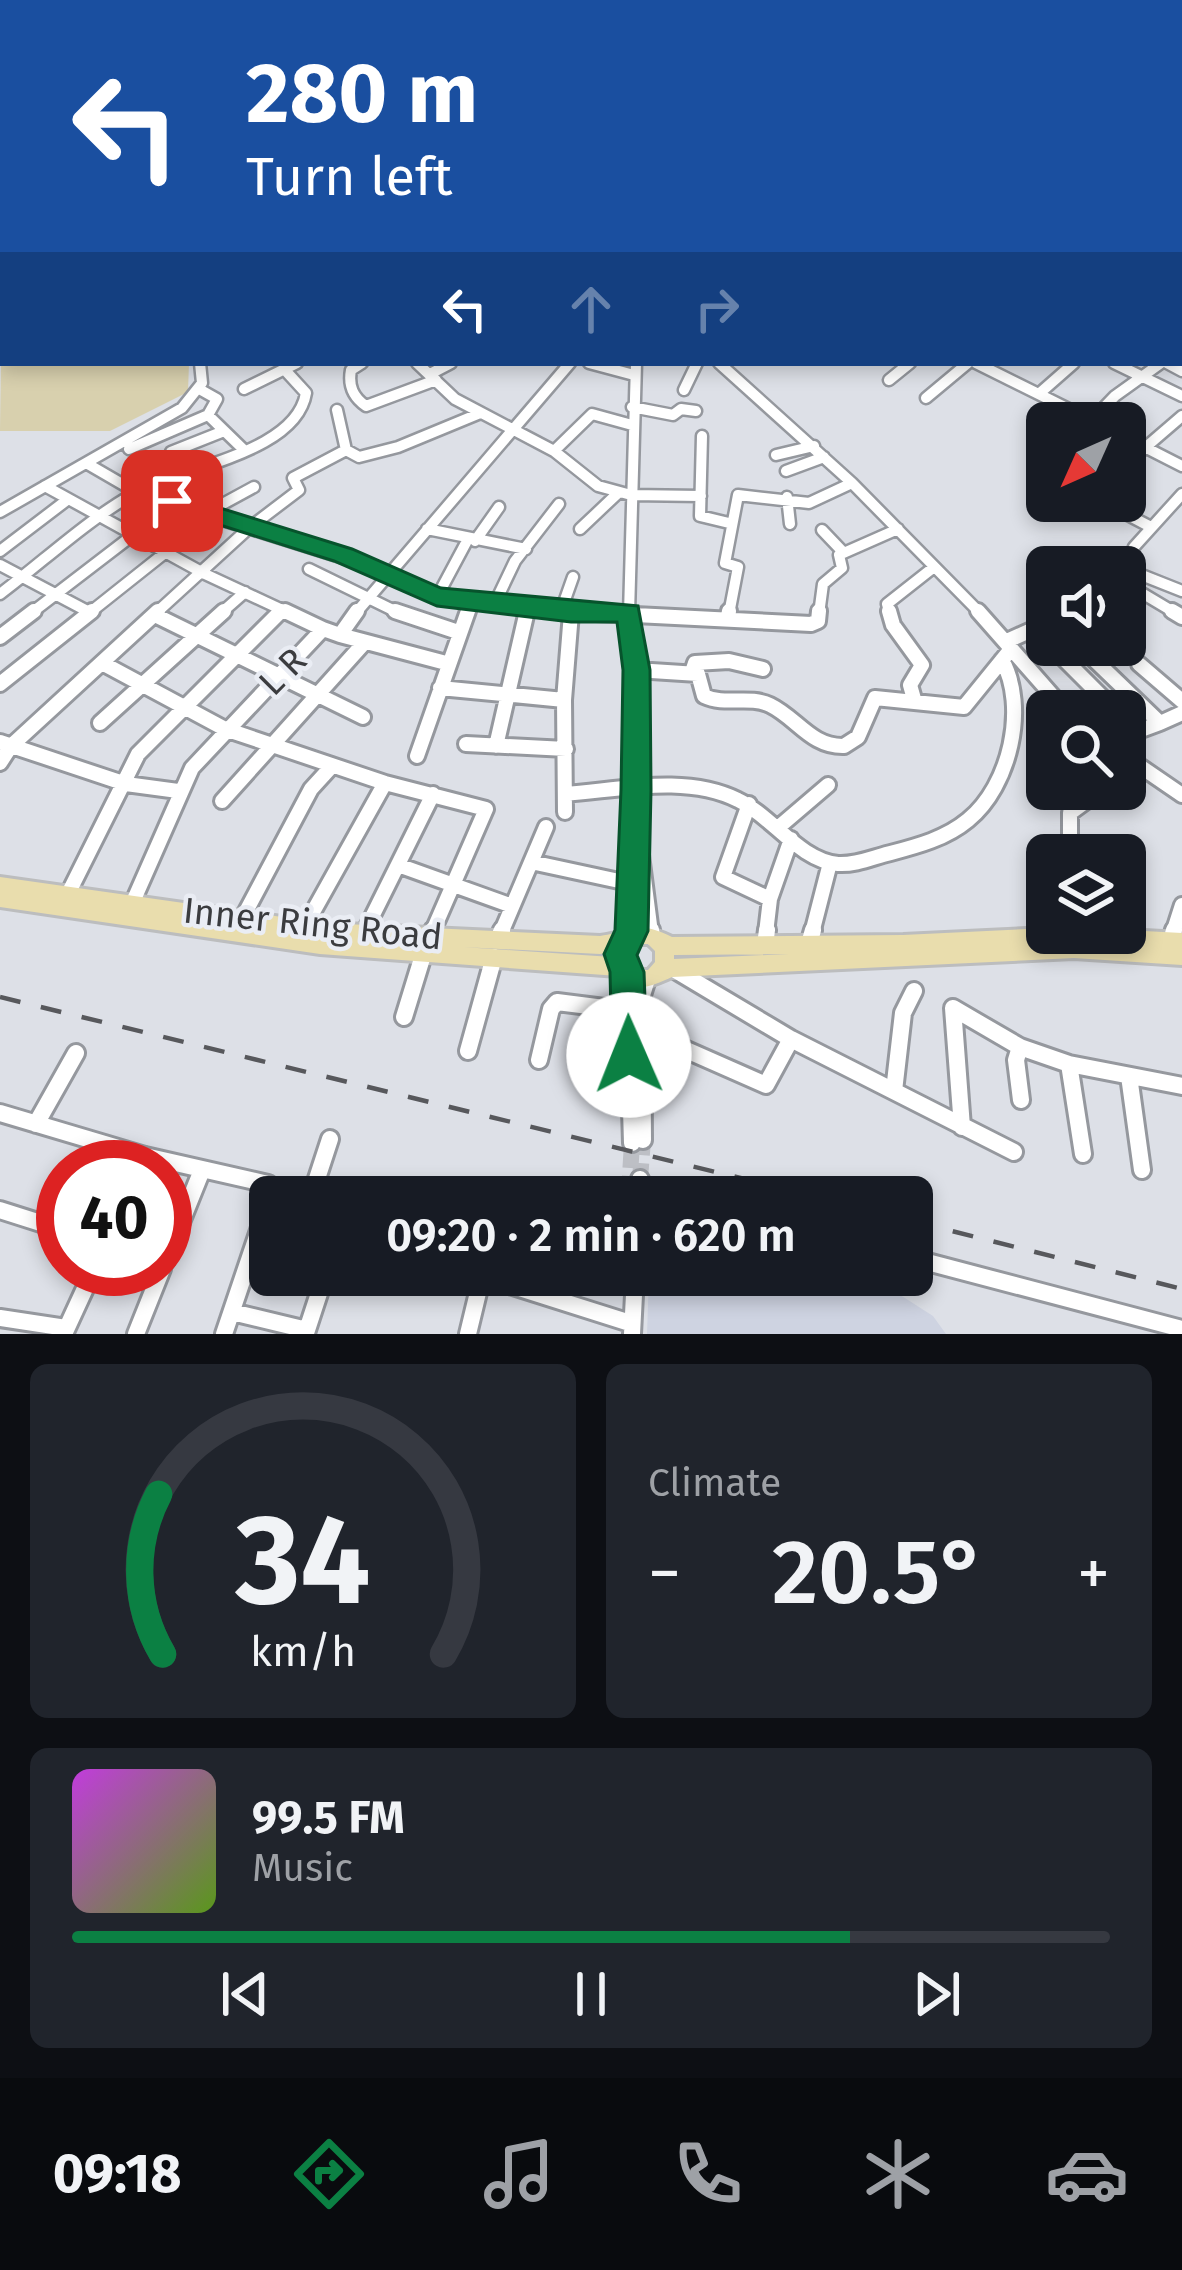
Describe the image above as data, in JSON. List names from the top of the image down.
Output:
{
  "streets": {
    "main road": ["Inner Ring Road"],
    "street": ["L R"]
  },
  "crossings": [
    ["L R", "Inner Ring Road"]
  ],
  "north": "bottom left",
  "page": {
    "turn": ["280 m", "Turn left"],
    "limit": "40",
    "trip": "09:20 · 2 min · 620 m",
    "tile": "Climate",
    "heat": ["−", "20.5°", "+"],
    "song": ["99.5 FM", "Music"],
    "tabs": "09:18",
    "gauge": ["34", "km/h"]
  }
}
